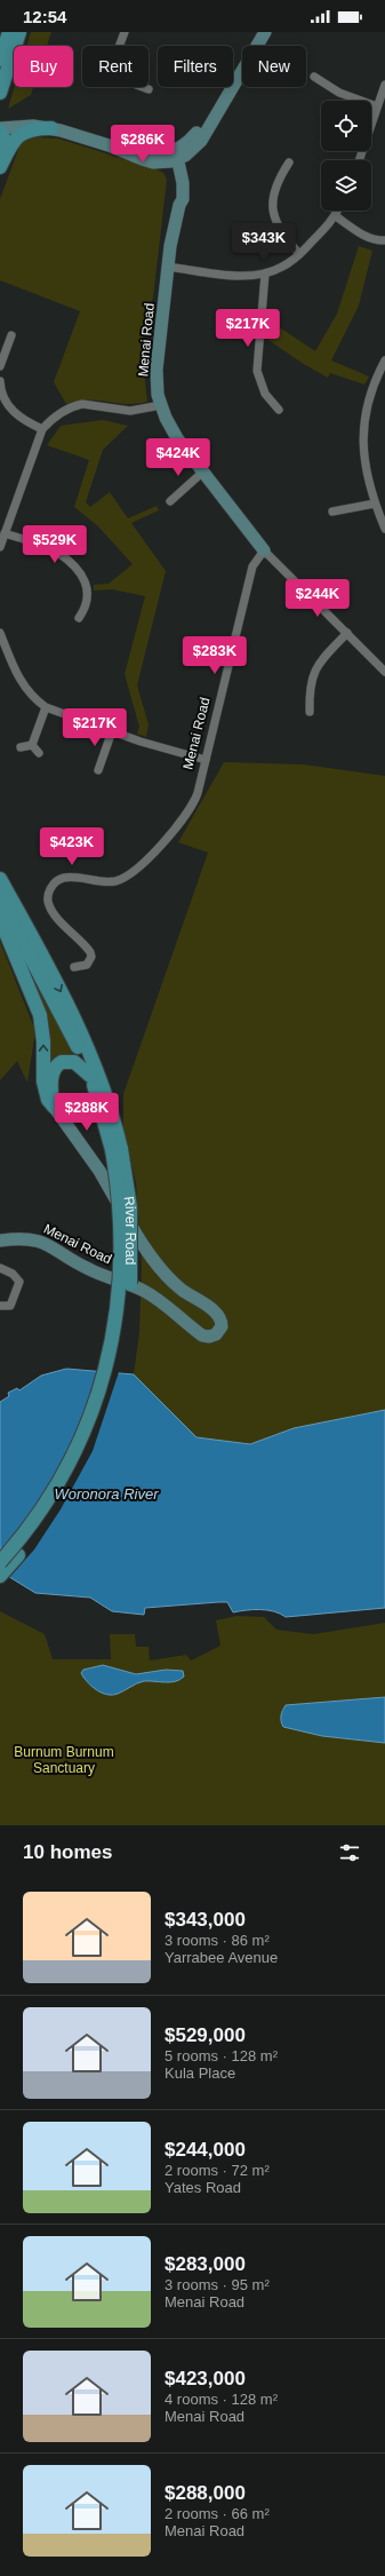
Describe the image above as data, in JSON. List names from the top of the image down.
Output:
{
  "streets": {
    "main road": ["River Road"],
    "street": ["Menai Road"]
  },
  "water": ["Woronora River"],
  "parks": ["Burnum Burnum Sanctuary"],
  "page": {
    "status": "12:54",
    "chip": [
      "Buy",
      "Rent",
      "Filters",
      "New"
    ],
    "price": [
      "$286K",
      "$343K",
      "$217K",
      "$424K",
      "$529K",
      "$244K",
      "$283K",
      "$217K",
      "$423K",
      "$288K"
    ],
    "heading": "10 homes",
    "list": [
      {
        "name": "$343,000",
        "note": "3 rooms · 86 m² · Yarrabee Avenue"
      },
      {
        "name": "$529,000",
        "note": "5 rooms · 128 m² · Kula Place"
      },
      {
        "name": "$244,000",
        "note": "2 rooms · 72 m² · Yates Road"
      },
      {
        "name": "$283,000",
        "note": "3 rooms · 95 m² · Menai Road"
      },
      {
        "name": "$423,000",
        "note": "4 rooms · 128 m² · Menai Road"
      },
      {
        "name": "$288,000",
        "note": "2 rooms · 66 m² · Menai Road"
      }
    ]
  }
}
